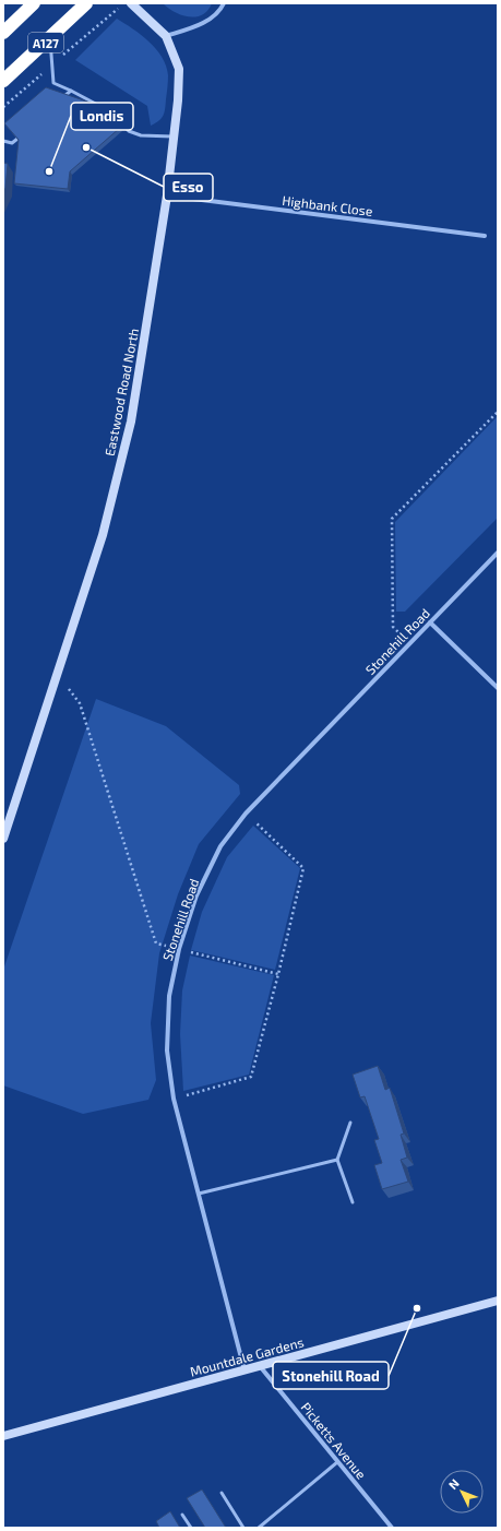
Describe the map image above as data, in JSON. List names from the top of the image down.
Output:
{
  "streets": {
    "highway": ["A127"],
    "street": [
      "Highbank Close",
      "Eastwood Road North",
      "Stonehill Road",
      "Mountdale Gardens",
      "Picketts Avenue"
    ]
  },
  "crossings": [
    ["Highbank Close", "Eastwood Road North"],
    ["Stonehill Road", "Mountdale Gardens"],
    ["Mountdale Gardens", "Picketts Avenue"]
  ],
  "places": ["Esso", "Londis", "Stonehill Road"],
  "north": "top left"
}
